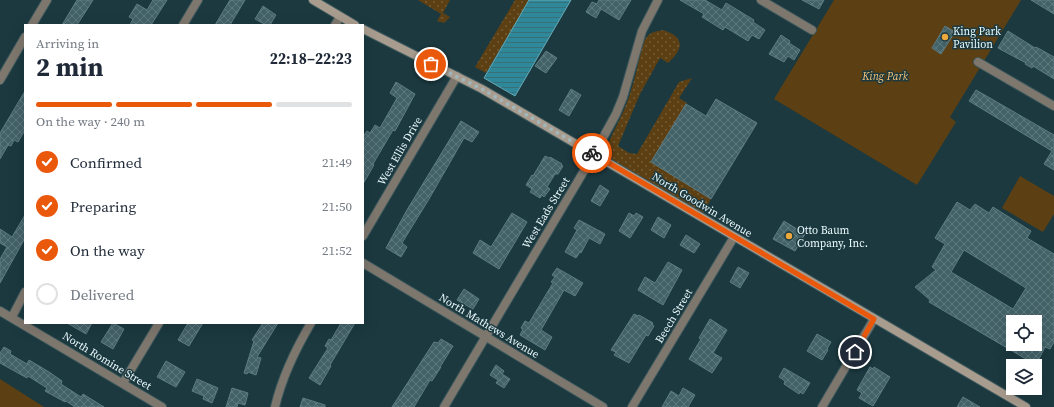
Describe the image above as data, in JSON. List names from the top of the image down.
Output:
{
  "streets": {
    "street": [
      "West Ellis Drive",
      "North Goodwin Avenue",
      "West Eads Street",
      "Beech Street",
      "North Mathews Avenue",
      "North Romine Street"
    ]
  },
  "crossings": [
    ["West Ellis Drive", "North Goodwin Avenue"],
    ["North Goodwin Avenue", "West Eads Street"],
    ["North Goodwin Avenue", "Beech Street"],
    ["West Eads Street", "North Mathews Avenue"]
  ],
  "parks": ["King Park"],
  "places": ["King Park Pavilion", "Otto Baum Company, Inc."],
  "page": {
    "heading": ["2 min", "Arriving in", "22:18–22:23"],
    "bar": "On the way · 240 m",
    "list": [
      ["Confirmed", "21:49"],
      ["Preparing", "21:50"],
      ["On the way", "21:52"],
      "Delivered"
    ]
  }
}
